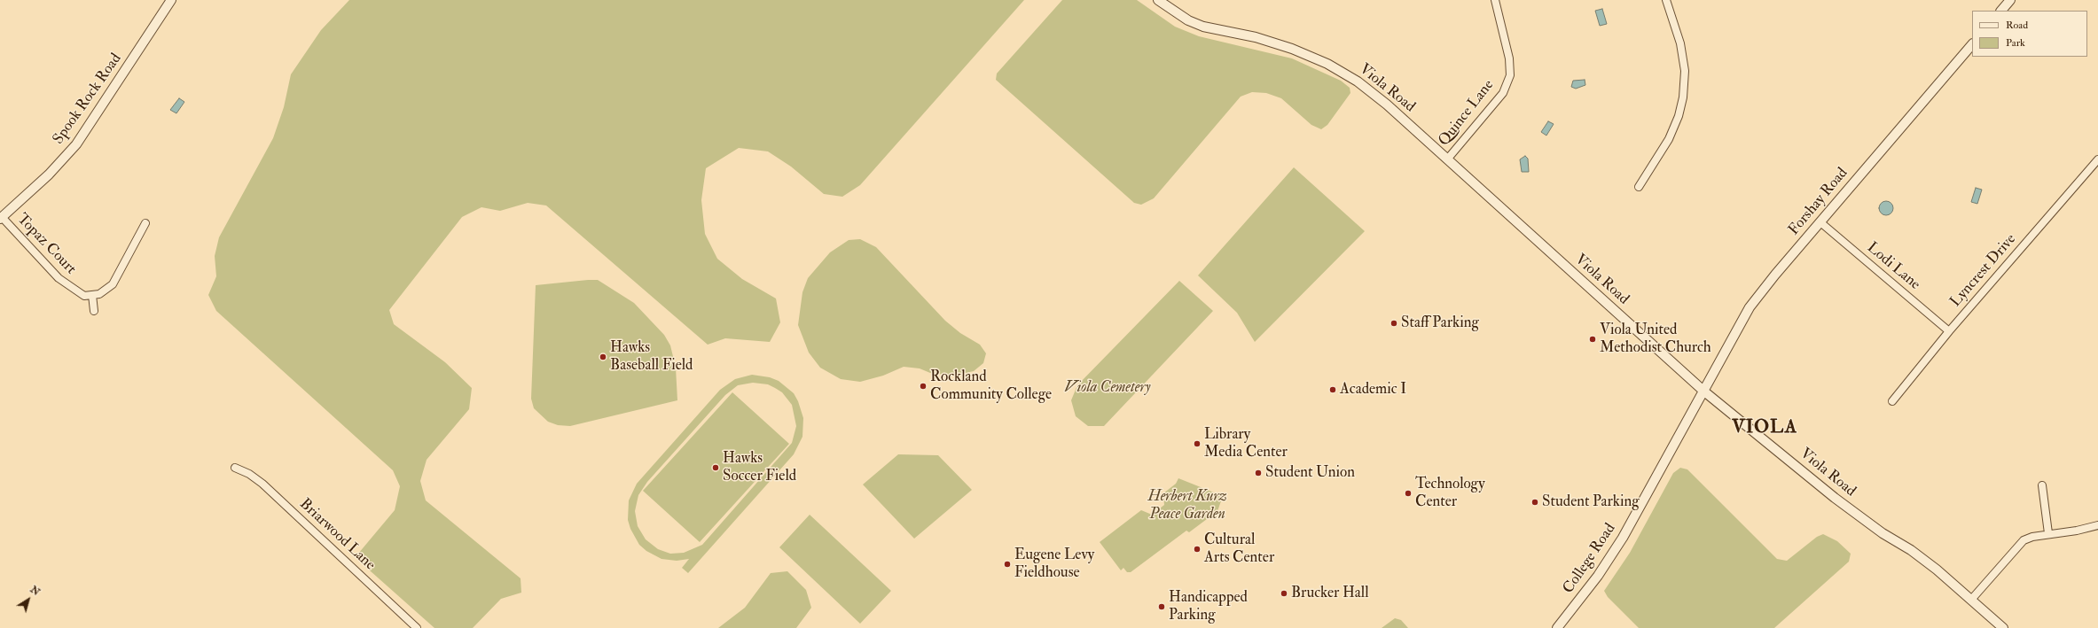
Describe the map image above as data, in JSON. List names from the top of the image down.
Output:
{
  "streets": {
    "street": [
      "Viola Road",
      "Spook Rock Road",
      "Quince Lane",
      "Forshay Road",
      "Topaz Court",
      "Lodi Lane",
      "Lyncrest Drive",
      "Briarwood Lane",
      "College Road"
    ]
  },
  "crossings": [
    ["Viola Road", "Quince Lane"],
    ["Viola Road", "Forshay Road"],
    ["Viola Road", "College Road"],
    ["Spook Rock Road", "Topaz Court"],
    ["Forshay Road", "Lodi Lane"],
    ["Forshay Road", "College Road"],
    ["Lodi Lane", "Lyncrest Drive"]
  ],
  "districts": ["VIOLA"],
  "parks": ["Viola Cemetery", "Herbert Kurz Peace Garden"],
  "places": [
    "Staff Parking",
    "Viola United Methodist Church",
    "Hawks Baseball Field",
    "Rockland Community College",
    "Academic I",
    "Library Media Center",
    "Hawks Soccer Field",
    "Student Union",
    "Technology Center",
    "Student Parking",
    "Cultural Arts Center",
    "Eugene Levy Fieldhouse",
    "Brucker Hall",
    "Handicapped Parking"
  ],
  "legend": ["Road", "Park"],
  "north": "top right"
}
